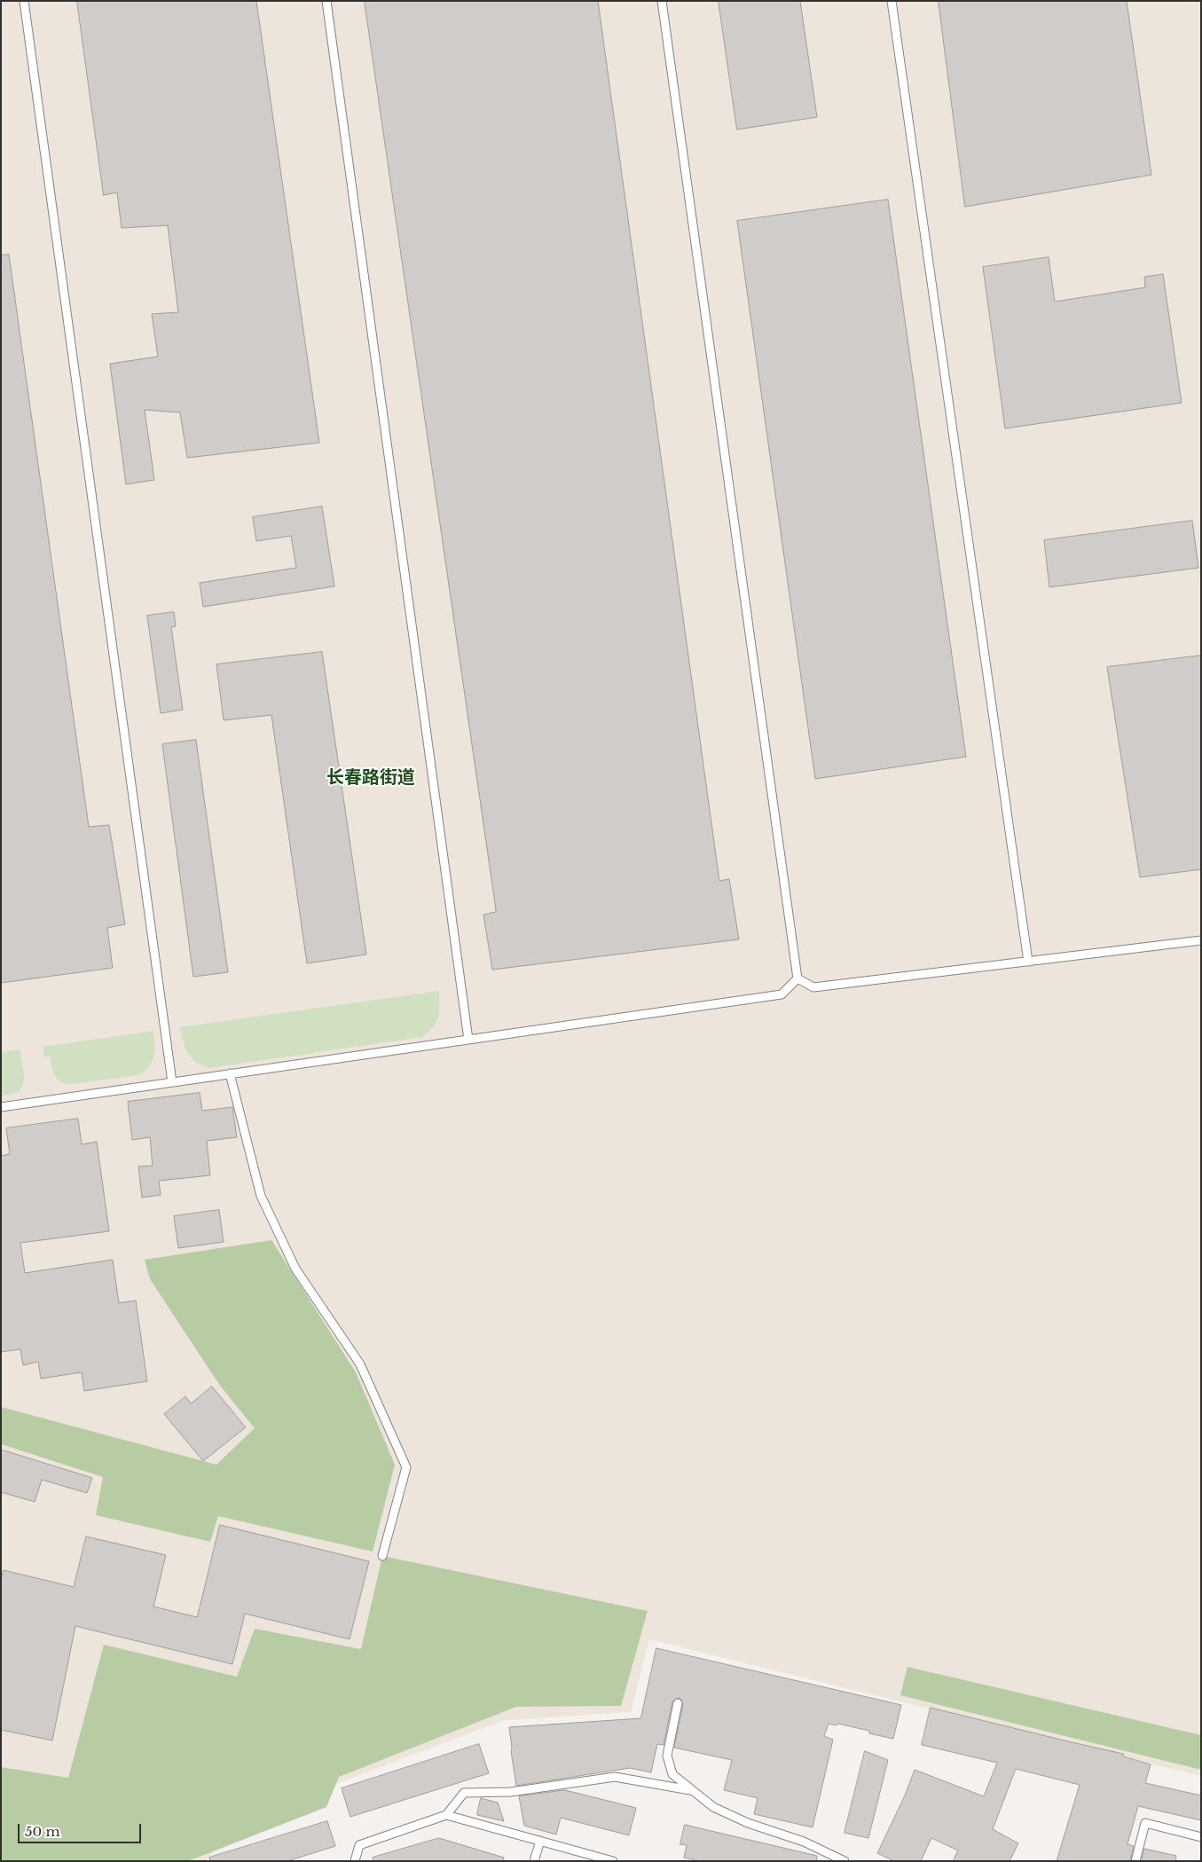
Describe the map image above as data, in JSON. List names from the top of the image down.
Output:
{
  "districts": ["长春路街道"],
  "scale_bar": "50 m"
}
